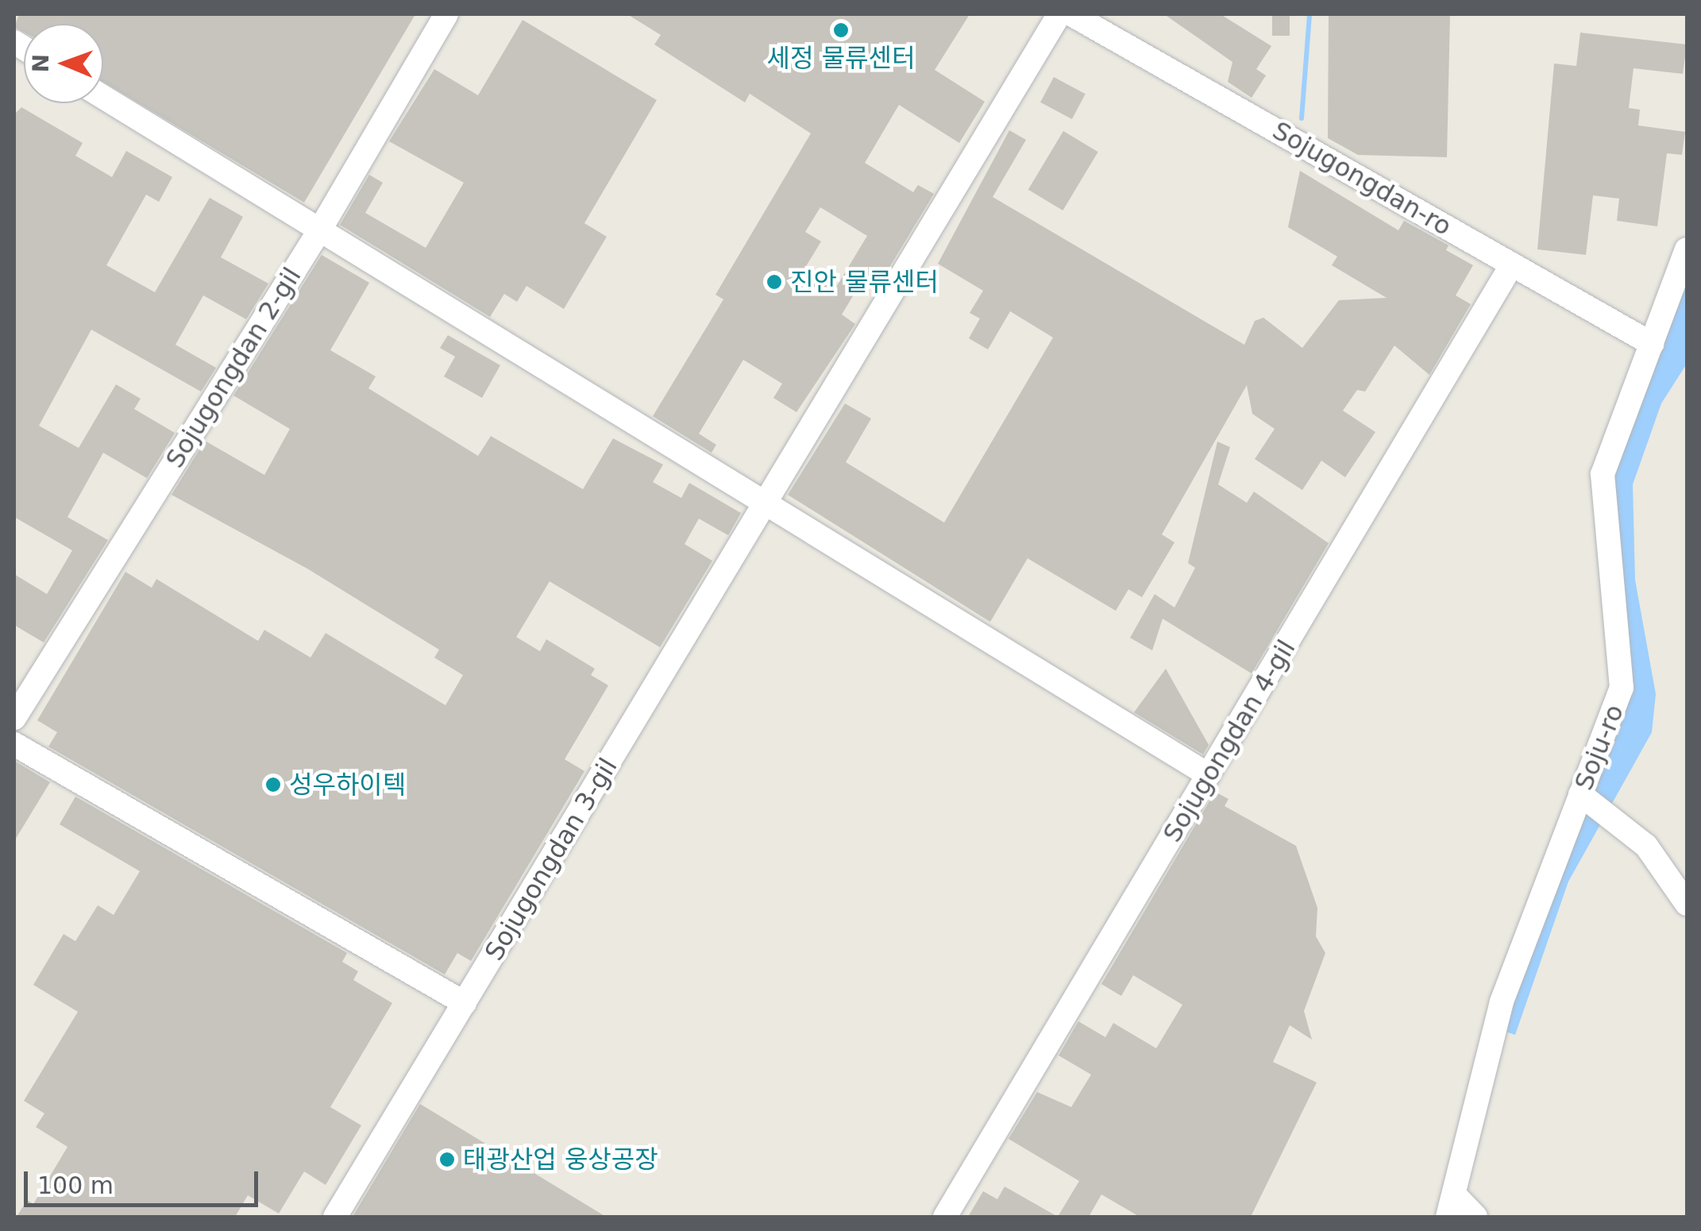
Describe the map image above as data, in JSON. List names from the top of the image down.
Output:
{
  "streets": {
    "street": [
      "Sojugongdan-ro",
      "Sojugongdan 2-gil",
      "Sojugongdan 4-gil",
      "Soju-ro",
      "Sojugongdan 3-gil"
    ]
  },
  "crossings": [
    ["Sojugongdan-ro", "Sojugongdan 4-gil"],
    ["Sojugongdan-ro", "Soju-ro"]
  ],
  "places": [
    "세정 물류센터",
    "진안 물류센터",
    "성우하이텍",
    "태광산업 웅상공장"
  ],
  "scale_bar": "100 m",
  "north": "left"
}
